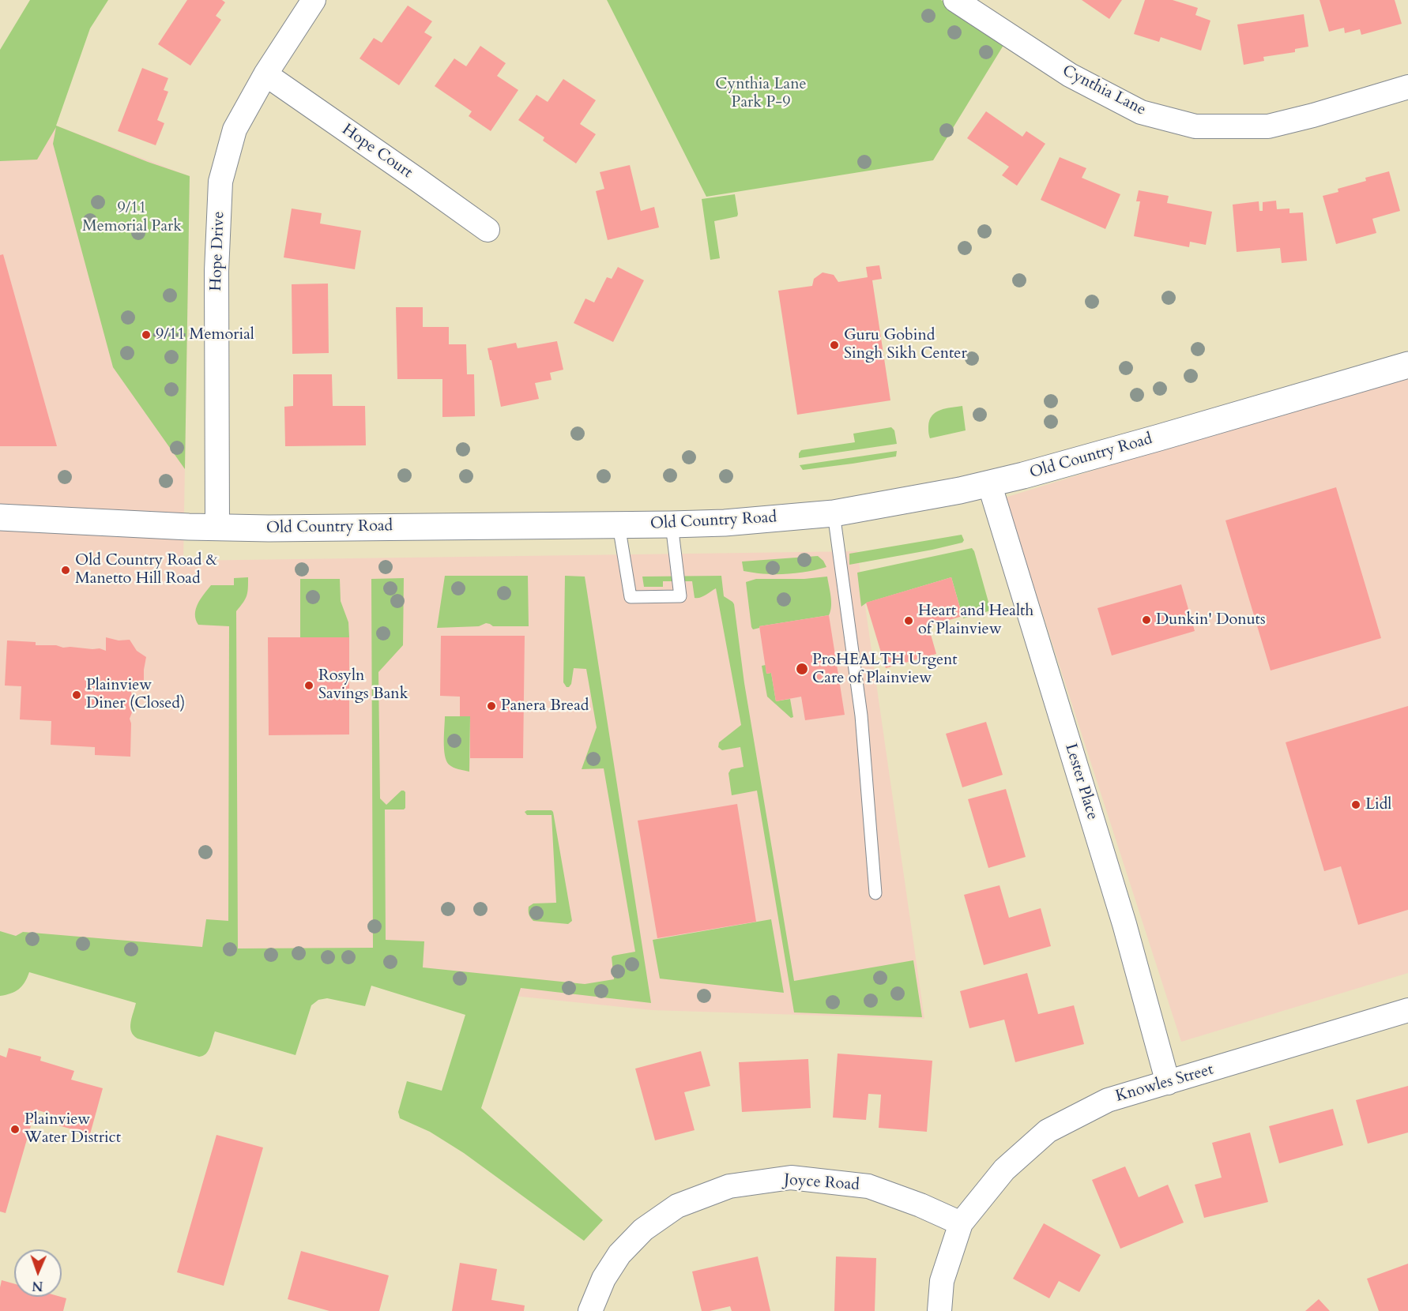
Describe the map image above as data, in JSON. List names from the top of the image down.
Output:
{
  "streets": {
    "main road": ["Old Country Road"],
    "street": [
      "Cynthia Lane",
      "Hope Court",
      "Hope Drive",
      "Lester Place",
      "Knowles Street",
      "Joyce Road"
    ]
  },
  "crossings": [
    ["Hope Court", "Hope Drive"],
    ["Hope Drive", "Old Country Road"],
    ["Old Country Road", "Lester Place"],
    ["Lester Place", "Knowles Street"],
    ["Knowles Street", "Joyce Road"]
  ],
  "parks": ["Cynthia Lane Park P-9", "9/11 Memorial Park"],
  "places": [
    "9/11 Memorial",
    "Guru Gobind Singh Sikh Center",
    "Old Country Road & Manetto Hill Road",
    "Dunkin' Donuts",
    "Heart and Health of Plainview",
    "ProHEALTH Urgent Care of Plainview",
    "Rosyln Savings Bank",
    "Plainview Diner (Closed)",
    "Panera Bread",
    "Lidl",
    "Plainview Water District"
  ],
  "north": "bottom"
}
